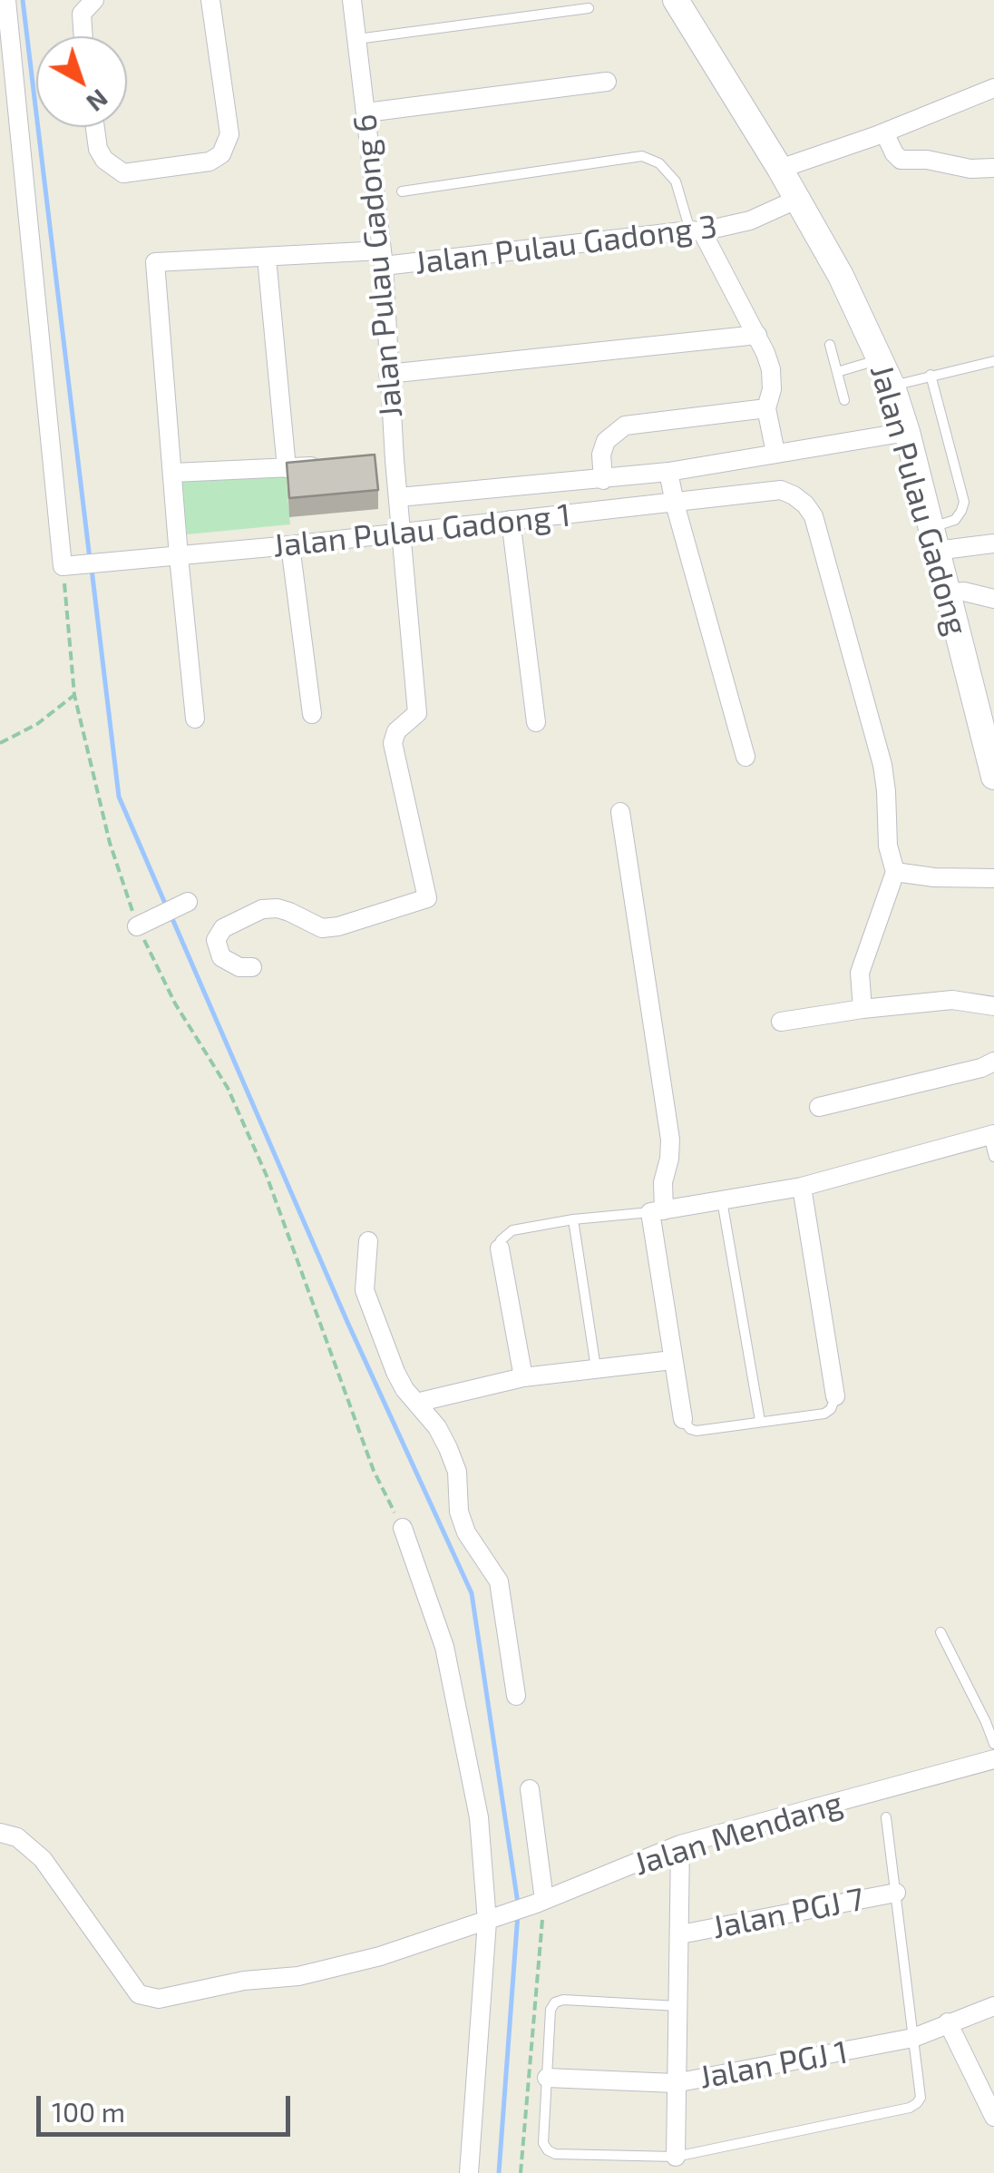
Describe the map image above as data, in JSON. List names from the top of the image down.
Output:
{
  "streets": {
    "main road": ["Jalan Pulau Gadong"],
    "street": [
      "Jalan Pulau Gadong 3",
      "Jalan Pulau Gadong 6",
      "Jalan Pulau Gadong 1",
      "Jalan Mendang",
      "Jalan PGJ 7",
      "Jalan PGJ 1"
    ]
  },
  "crossings": [
    ["Jalan Pulau Gadong 3", "Jalan Pulau Gadong 6"],
    ["Jalan Pulau Gadong 3", "Jalan Pulau Gadong"],
    ["Jalan Pulau Gadong 6", "Jalan Pulau Gadong 1"]
  ],
  "scale_bar": "100 m",
  "north": "bottom right"
}
